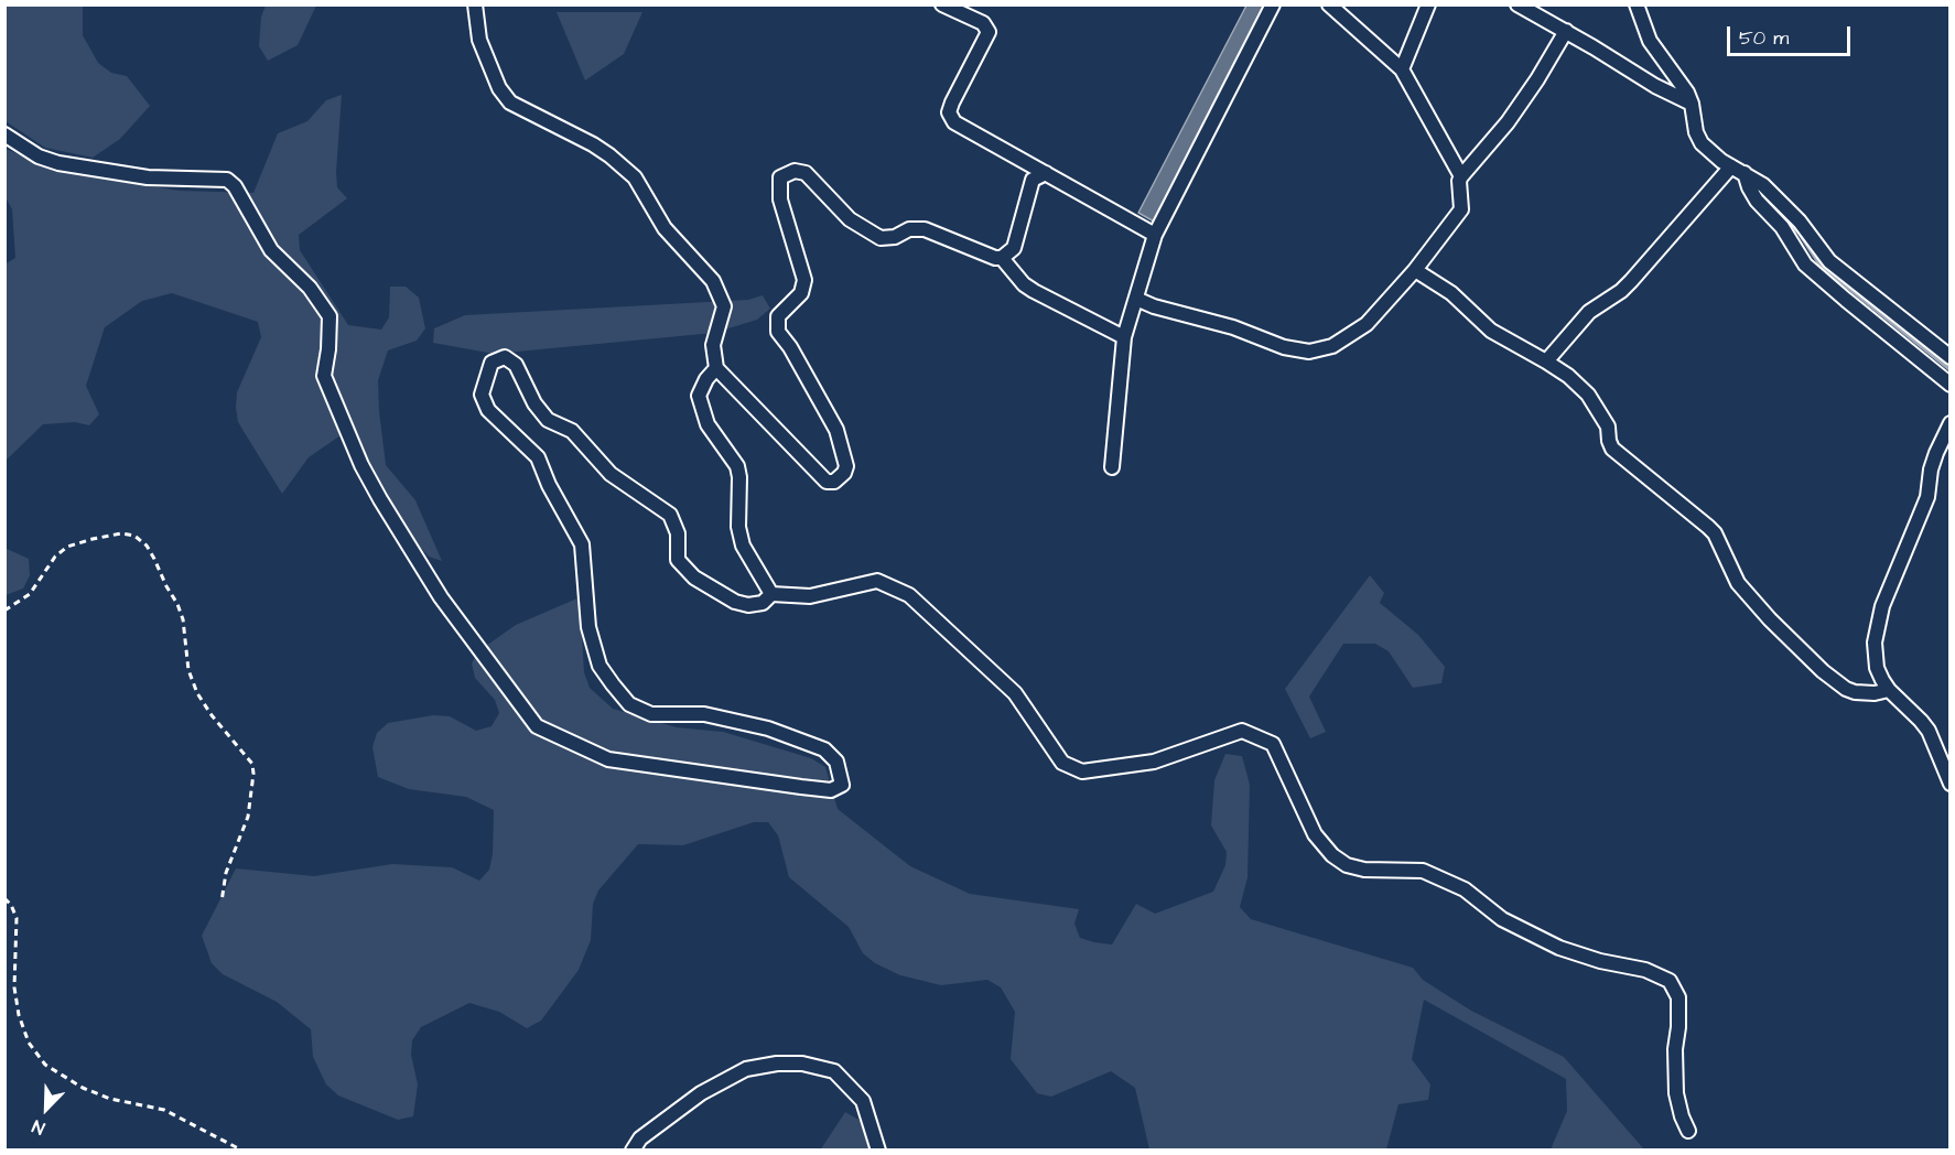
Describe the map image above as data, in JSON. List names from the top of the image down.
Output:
{
  "scale_bar": "50 m",
  "north": "bottom left"
}
